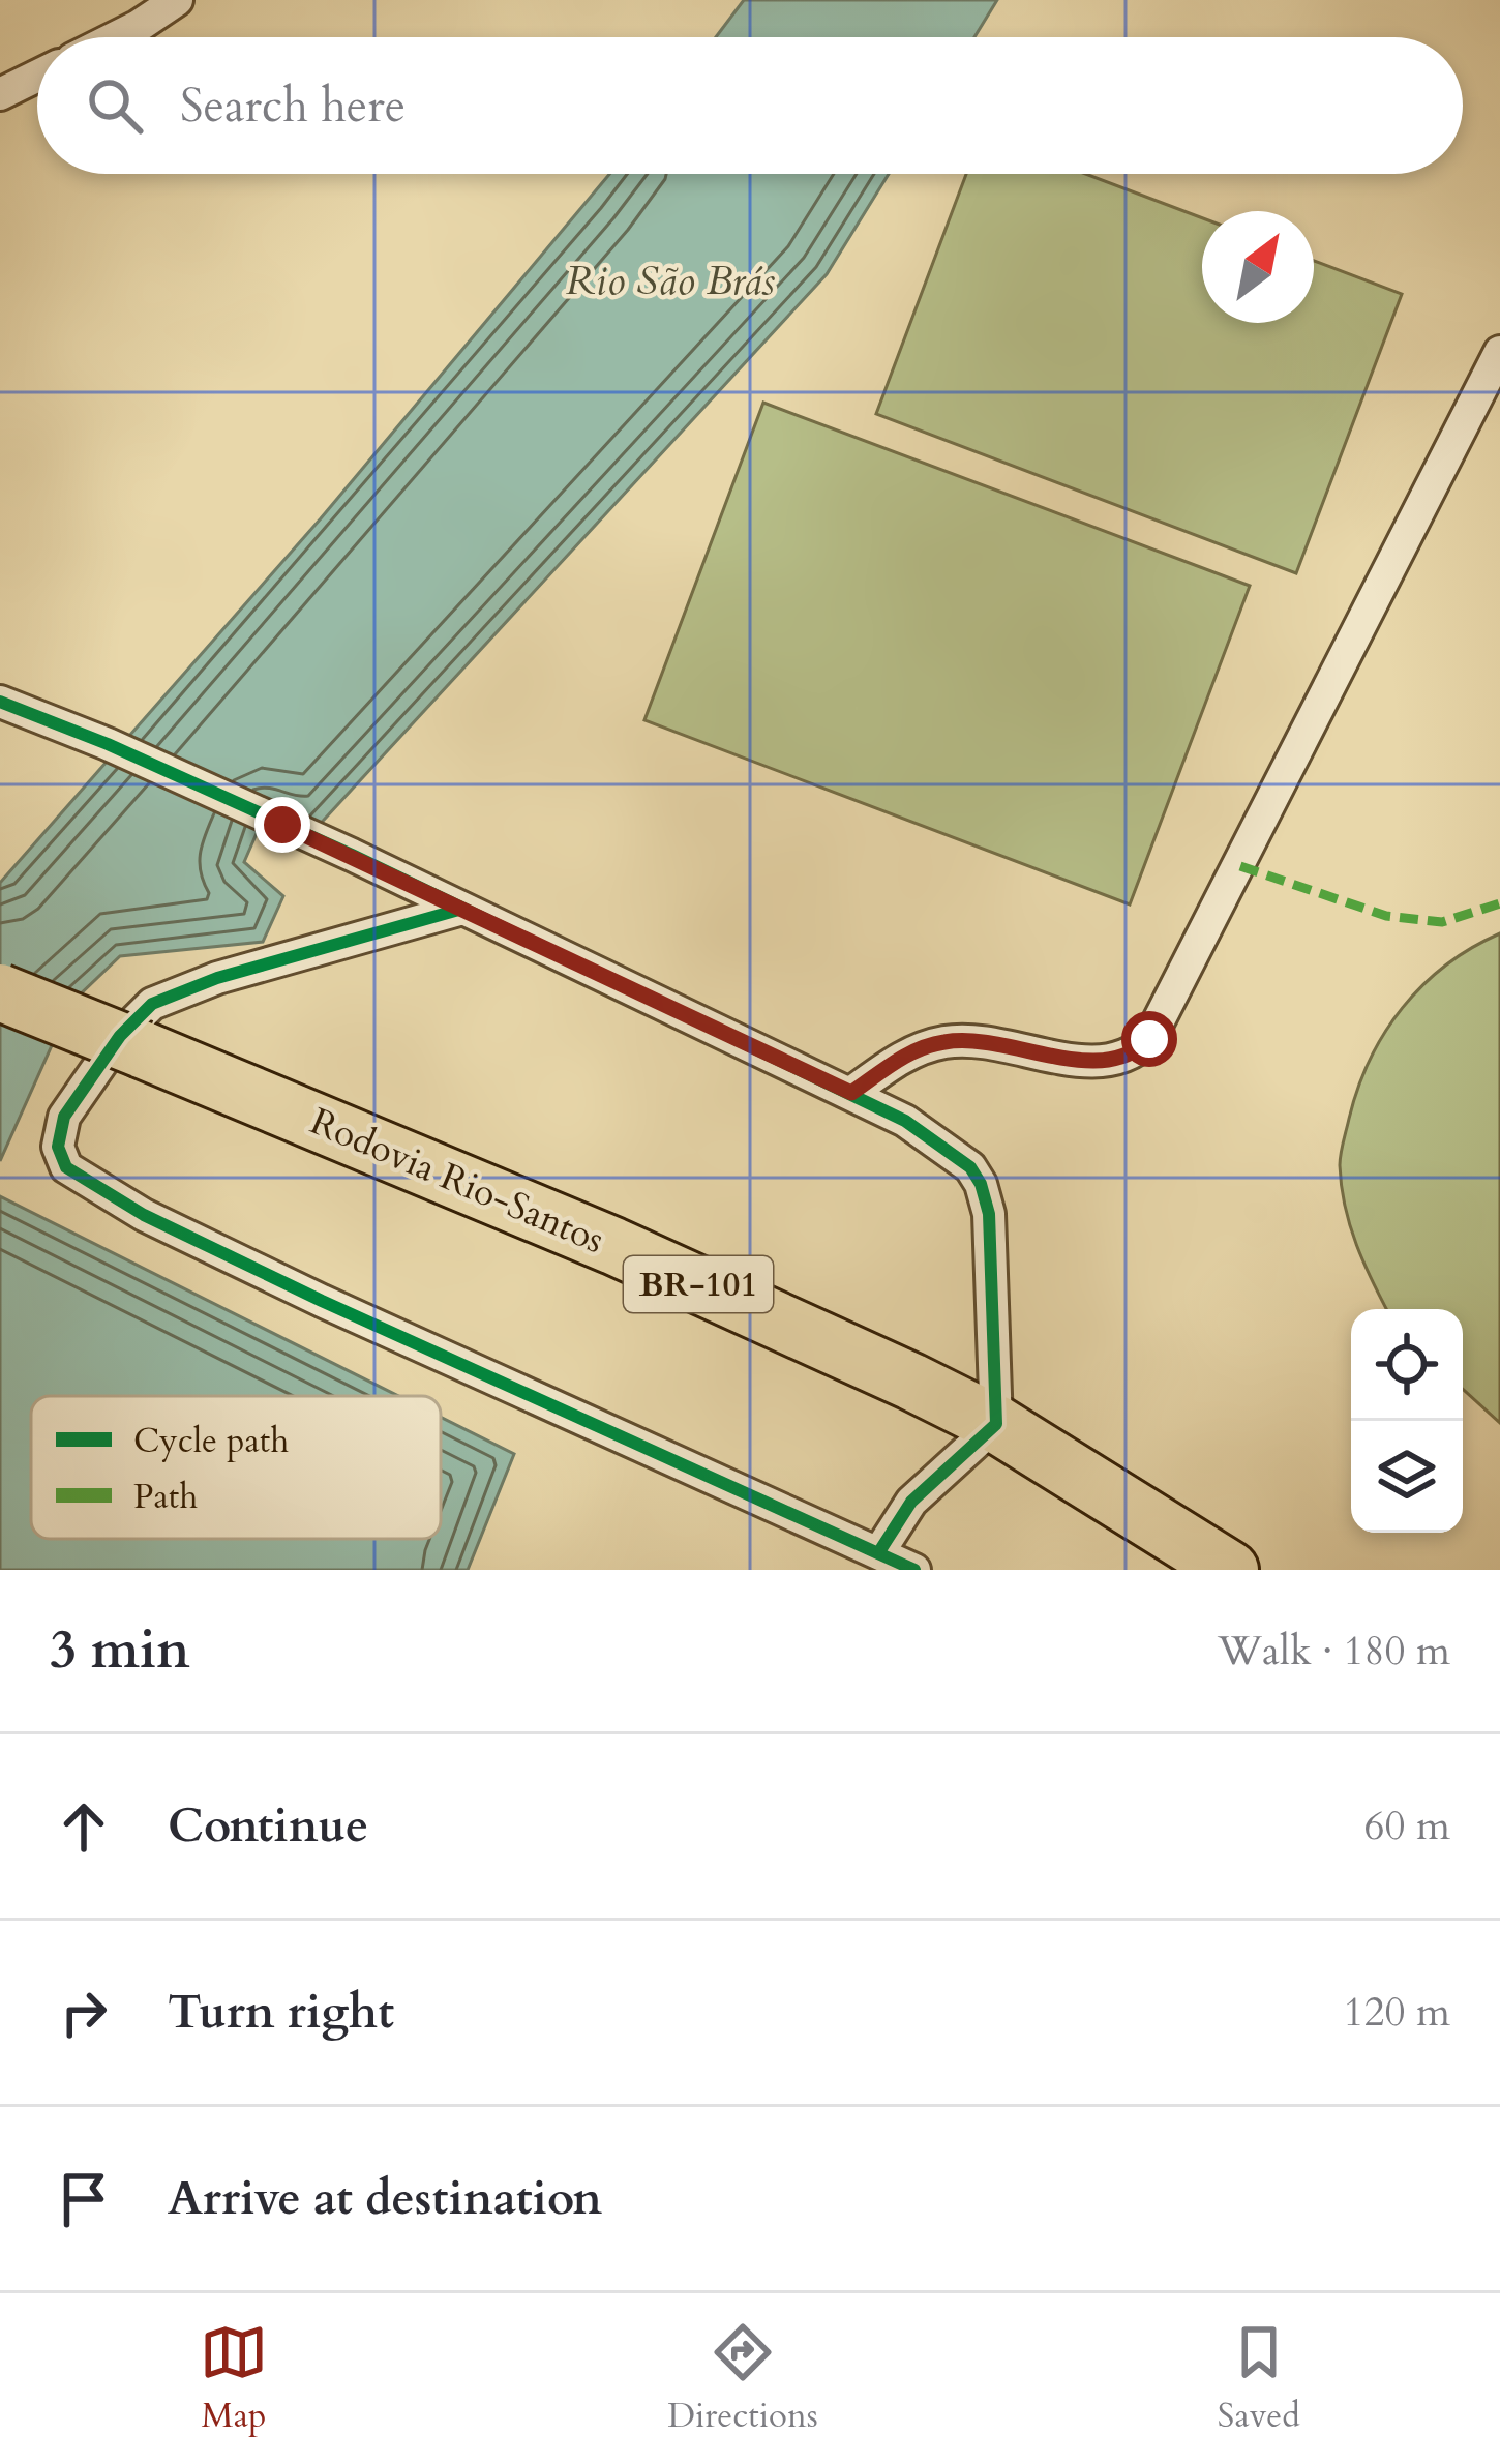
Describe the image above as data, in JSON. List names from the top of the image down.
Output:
{
  "streets": {
    "highway": ["Rodovia Rio-Santos", "BR-101"]
  },
  "water": ["Rio São Brás"],
  "legend": ["Cycle path", "Path"],
  "north": "top right",
  "page": {
    "search": "Search here",
    "heading": ["3 min", "Walk · 180 m"],
    "list": [
      ["Continue", "60 m"],
      ["Turn right", "120 m"],
      "Arrive at destination"
    ],
    "nav": ["Map", "Directions", "Saved"]
  }
}
